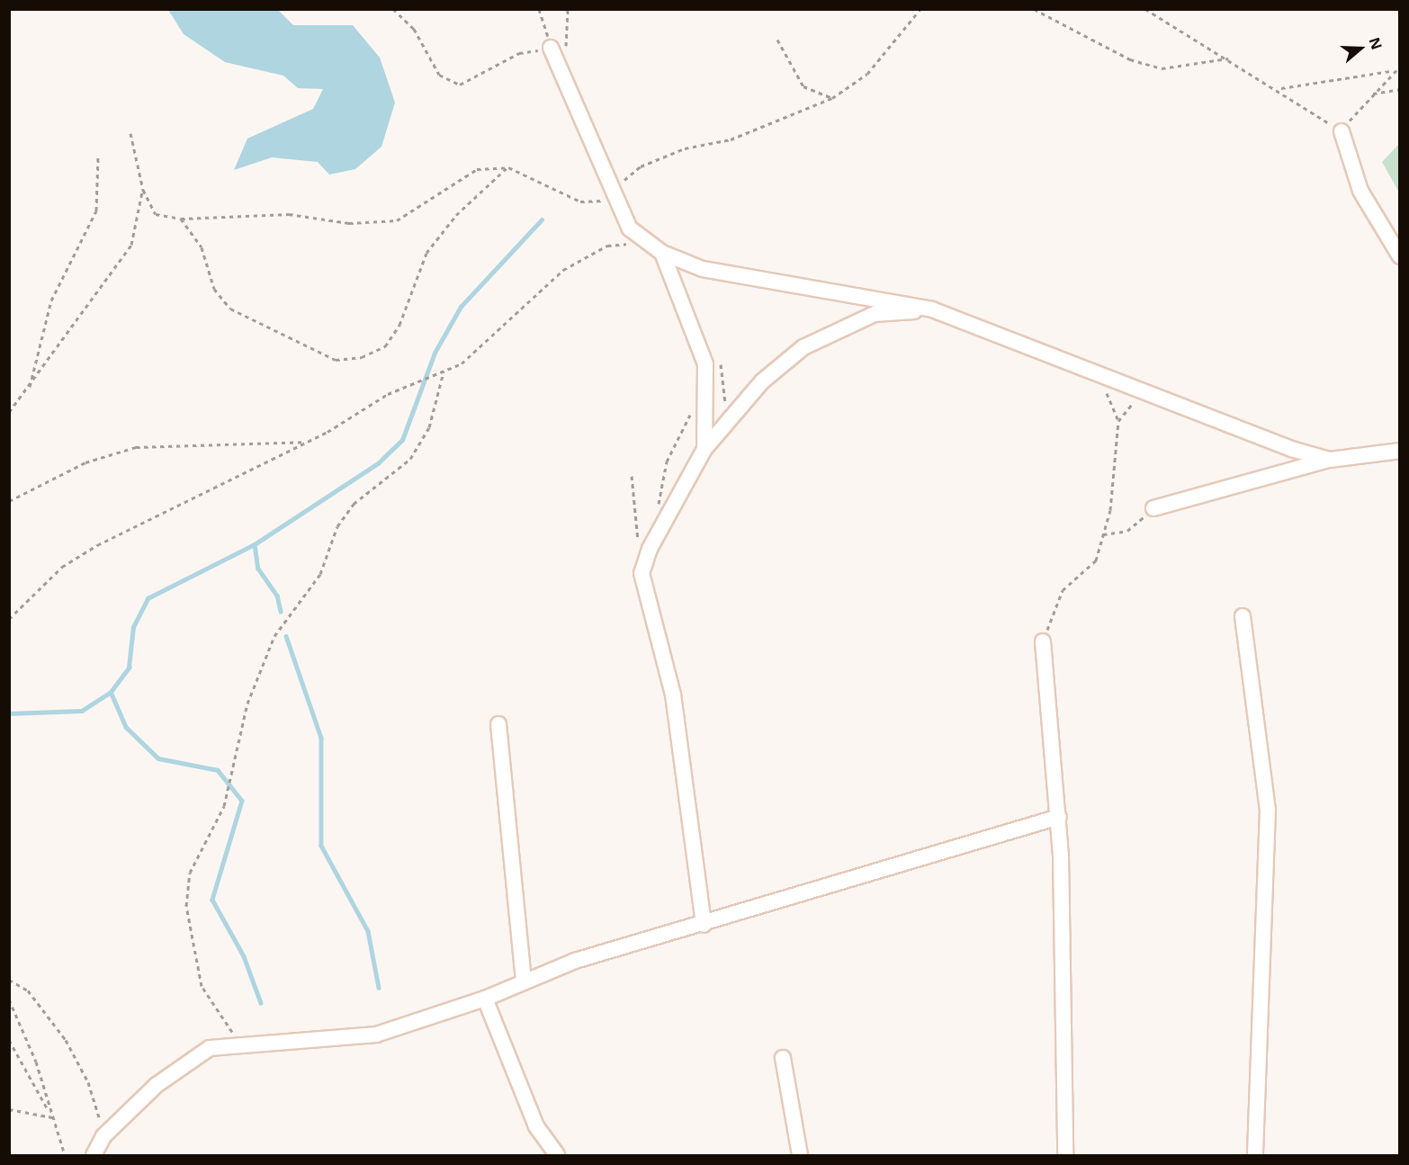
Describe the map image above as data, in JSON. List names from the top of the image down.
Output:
{
  "north": "right"
}
